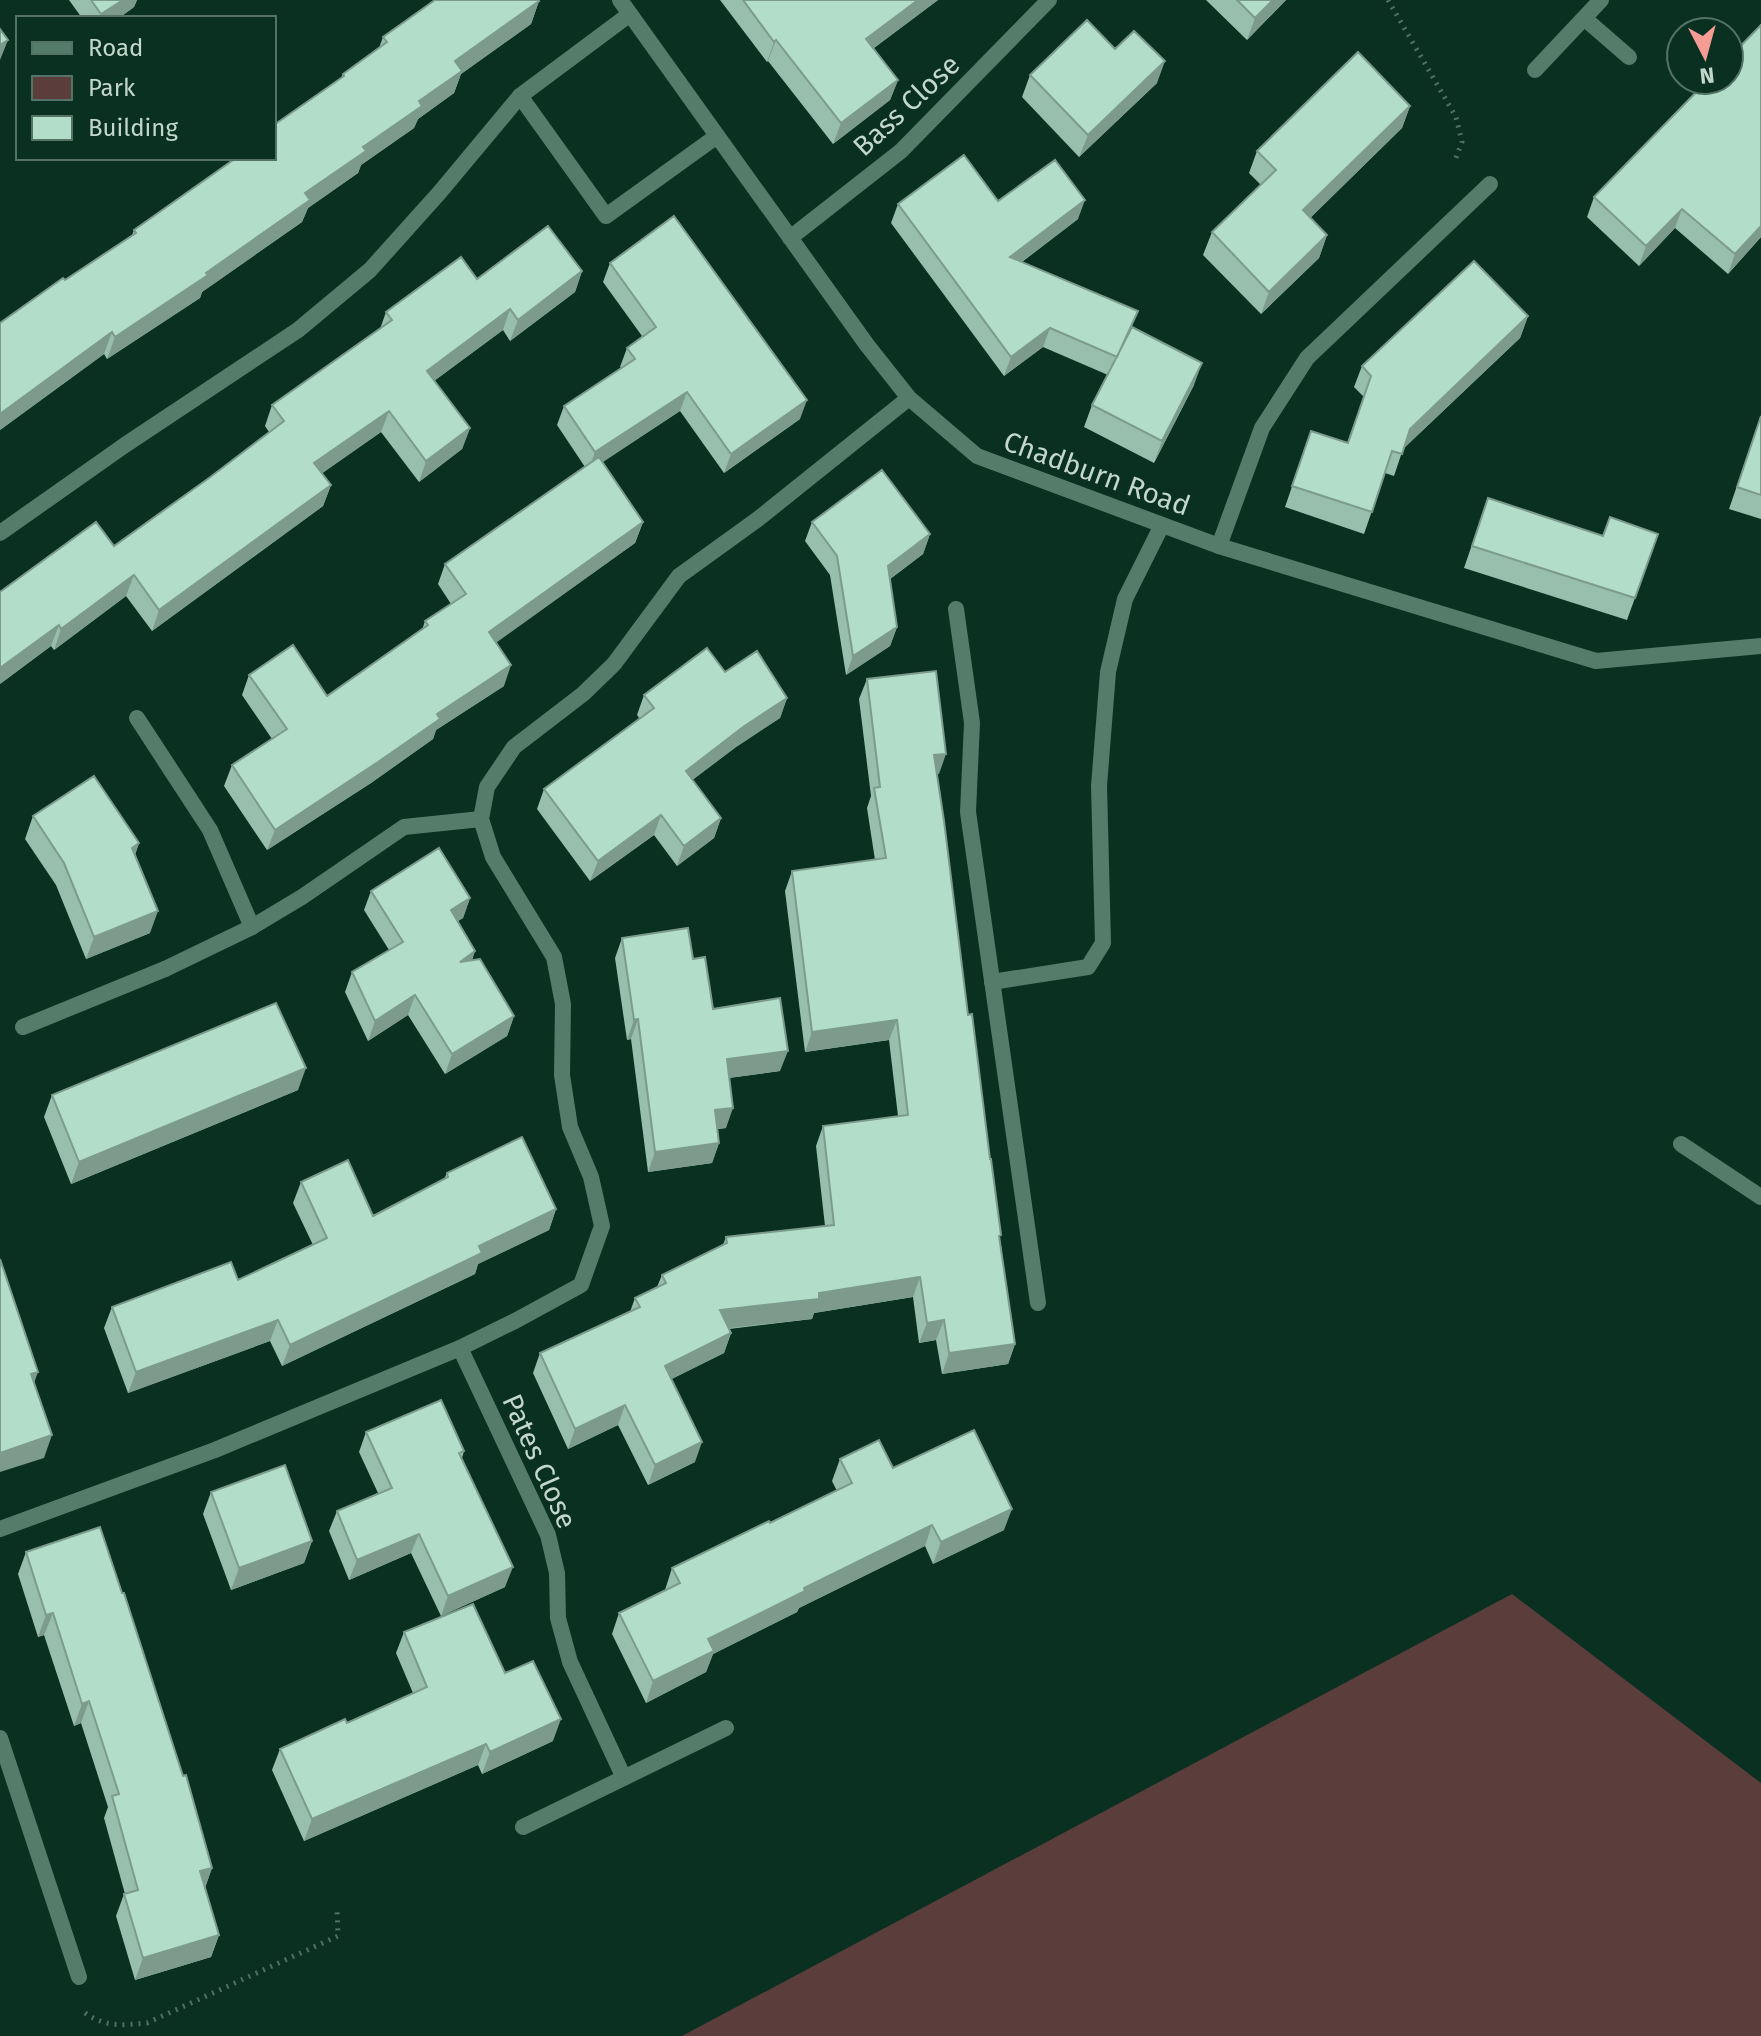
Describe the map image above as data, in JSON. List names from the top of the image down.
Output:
{
  "streets": {
    "street": ["Bass Close", "Chadburn Road", "Pates Close"]
  },
  "crossings": [
    ["Bass Close", "Chadburn Road"]
  ],
  "legend": ["Road", "Park", "Building"],
  "north": "bottom"
}
